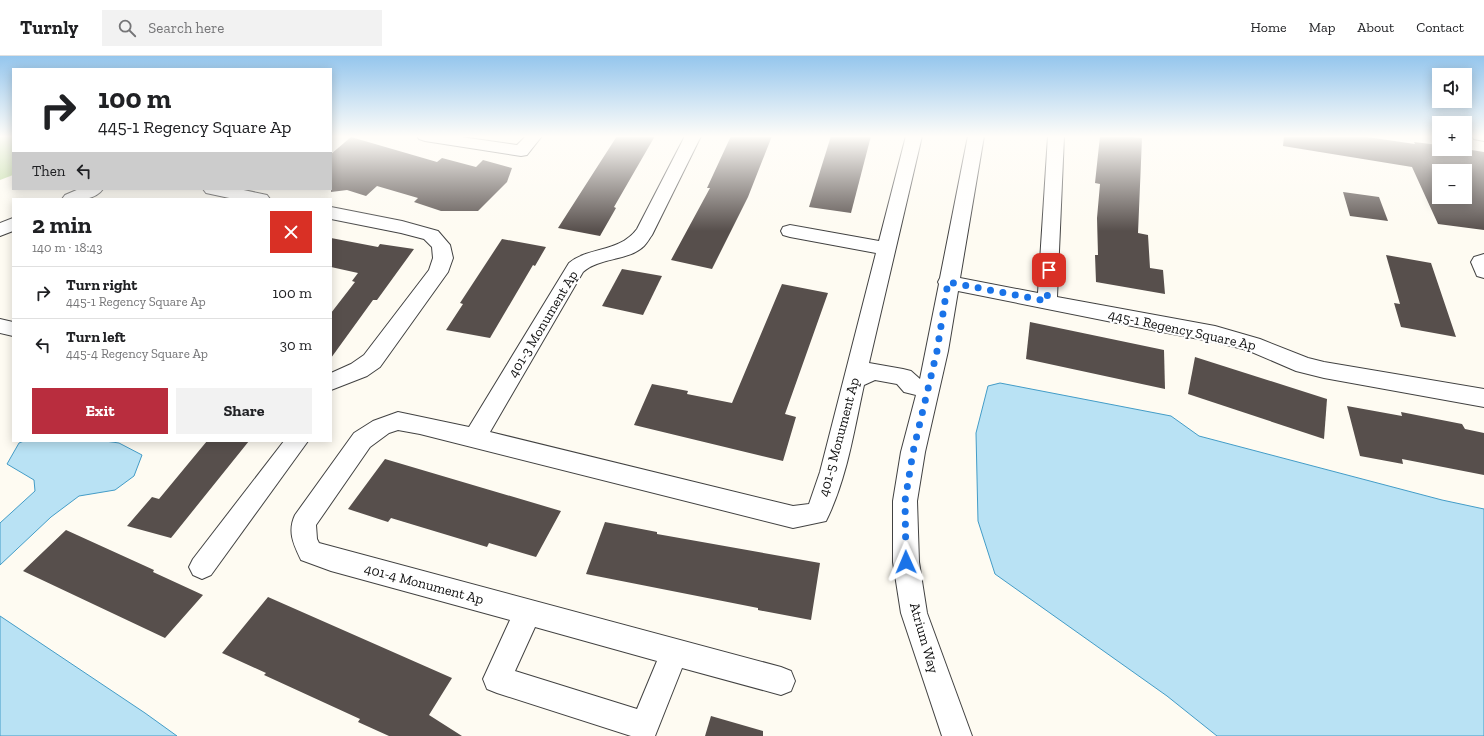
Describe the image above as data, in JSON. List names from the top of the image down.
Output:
{
  "streets": {
    "street": [
      "401-3 Monument Ap",
      "445-1 Regency Square Ap",
      "401-5 Monument Ap",
      "401-4 Monument Ap",
      "Atrium Way"
    ]
  },
  "crossings": [
    ["401-3 Monument Ap", "401-5 Monument Ap"],
    ["401-3 Monument Ap", "401-4 Monument Ap"],
    ["445-1 Regency Square Ap", "Atrium Way"],
    ["401-5 Monument Ap", "401-4 Monument Ap"]
  ],
  "page": {
    "header": "Turnly",
    "search": "Search here",
    "nav": [
      "Home",
      "Map",
      "About",
      "Contact"
    ],
    "map_buttons": ["+", "−"],
    "turn": ["100 m", "445-1 Regency Square Ap"],
    "then": "Then",
    "heading": ["2 min", "140 m · 18:43"],
    "list": [
      {
        "name": "Turn right",
        "note": "445-1 Regency Square Ap",
        "value": "100 m"
      },
      {
        "name": "Turn left",
        "note": "445-4 Regency Square Ap",
        "value": "30 m"
      }
    ],
    "buttons": ["Exit", "Share"]
  }
}
